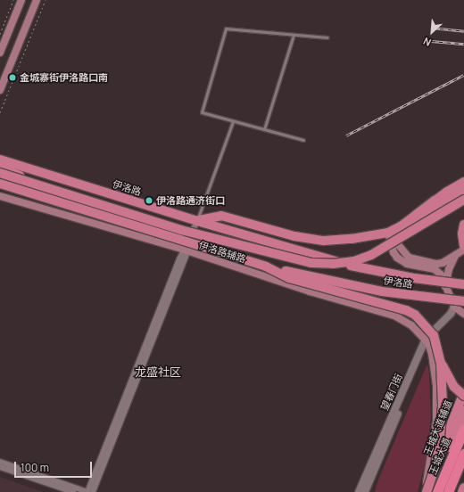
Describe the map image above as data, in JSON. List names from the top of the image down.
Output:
{
  "streets": {
    "highway": ["王城大道"],
    "main road": ["伊洛路", "伊洛路辅路", "王城大道辅道"],
    "street": ["望春门街"]
  },
  "crossings": [
    ["伊洛路辅路", "望春门街"]
  ],
  "districts": ["龙盛社区"],
  "places": ["金城寨街伊洛路口南", "伊洛路通济街口"],
  "scale_bar": "100 m",
  "north": "bottom left"
}
